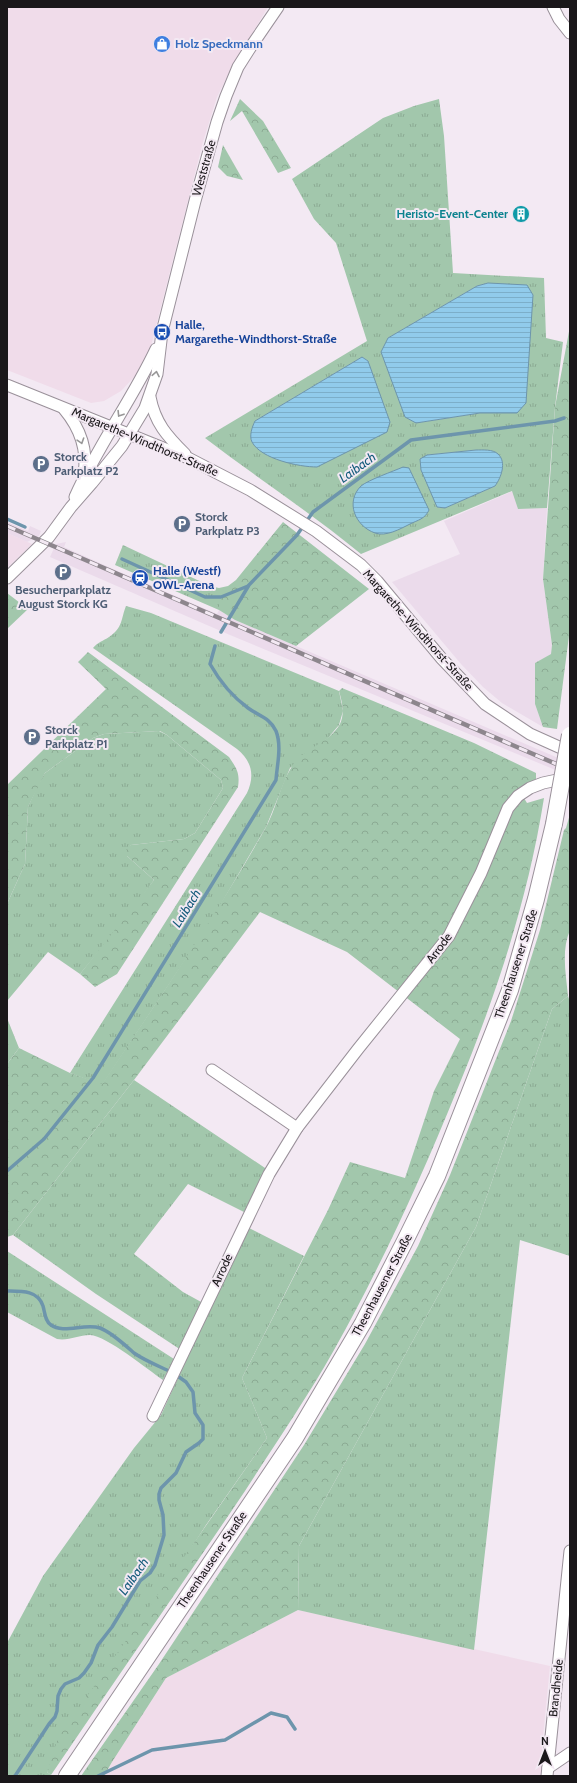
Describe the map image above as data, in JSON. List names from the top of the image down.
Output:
{
  "streets": {
    "main road": ["Theenhausener Straße"],
    "street": [
      "Weststraße",
      "Margarethe-Windthorst-Straße",
      "Arrode",
      "Brandheide"
    ]
  },
  "crossings": [
    ["Weststraße", "Margarethe-Windthorst-Straße"]
  ],
  "water": ["Laibach"],
  "places": {
    "shop": ["Holz Speckmann"],
    "building": ["Heristo-Event-Center"],
    "bus stop": ["Halle, Margarethe-Windthorst-Straße"],
    "parking": [
      "Storck Parkplatz P2",
      "Storck Parkplatz P3",
      "Besucherparkplatz August Storck KG",
      "Storck Parkplatz P1"
    ],
    "station": ["Halle (Westf) OWL-Arena"]
  },
  "north": "top"
}
